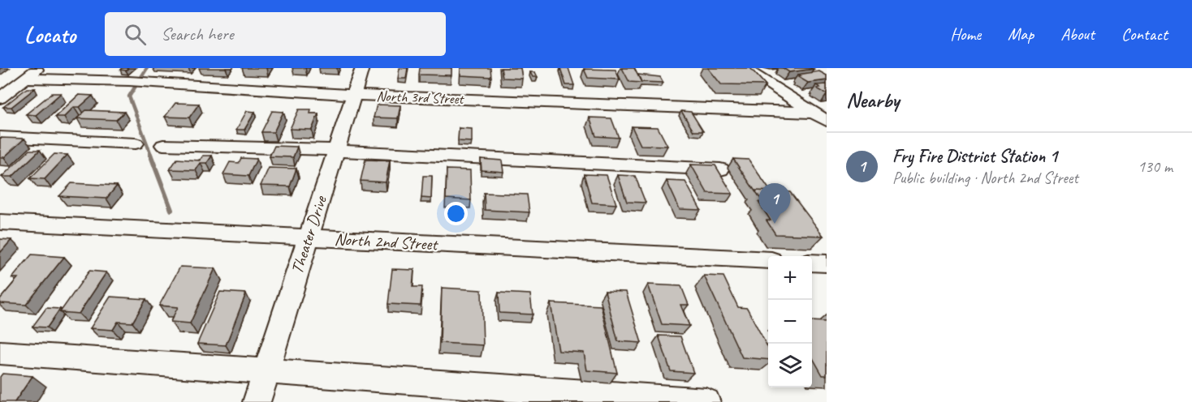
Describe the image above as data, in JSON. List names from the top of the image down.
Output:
{
  "streets": {
    "street": ["North 3rd Street", "Theater Drive", "North 2nd Street"]
  },
  "crossings": [
    ["North 3rd Street", "Theater Drive"],
    ["Theater Drive", "North 2nd Street"]
  ],
  "page": {
    "header": "Locato",
    "search": "Search here",
    "nav": [
      "Home",
      "Map",
      "About",
      "Contact"
    ],
    "heading": "Nearby",
    "list": [
      {
        "mark": "1",
        "name": "Fry Fire District Station 1",
        "note": "Public building · North 2nd Street",
        "value": "130 m"
      }
    ],
    "pins": "1",
    "map_buttons": ["+", "−"]
  }
}
